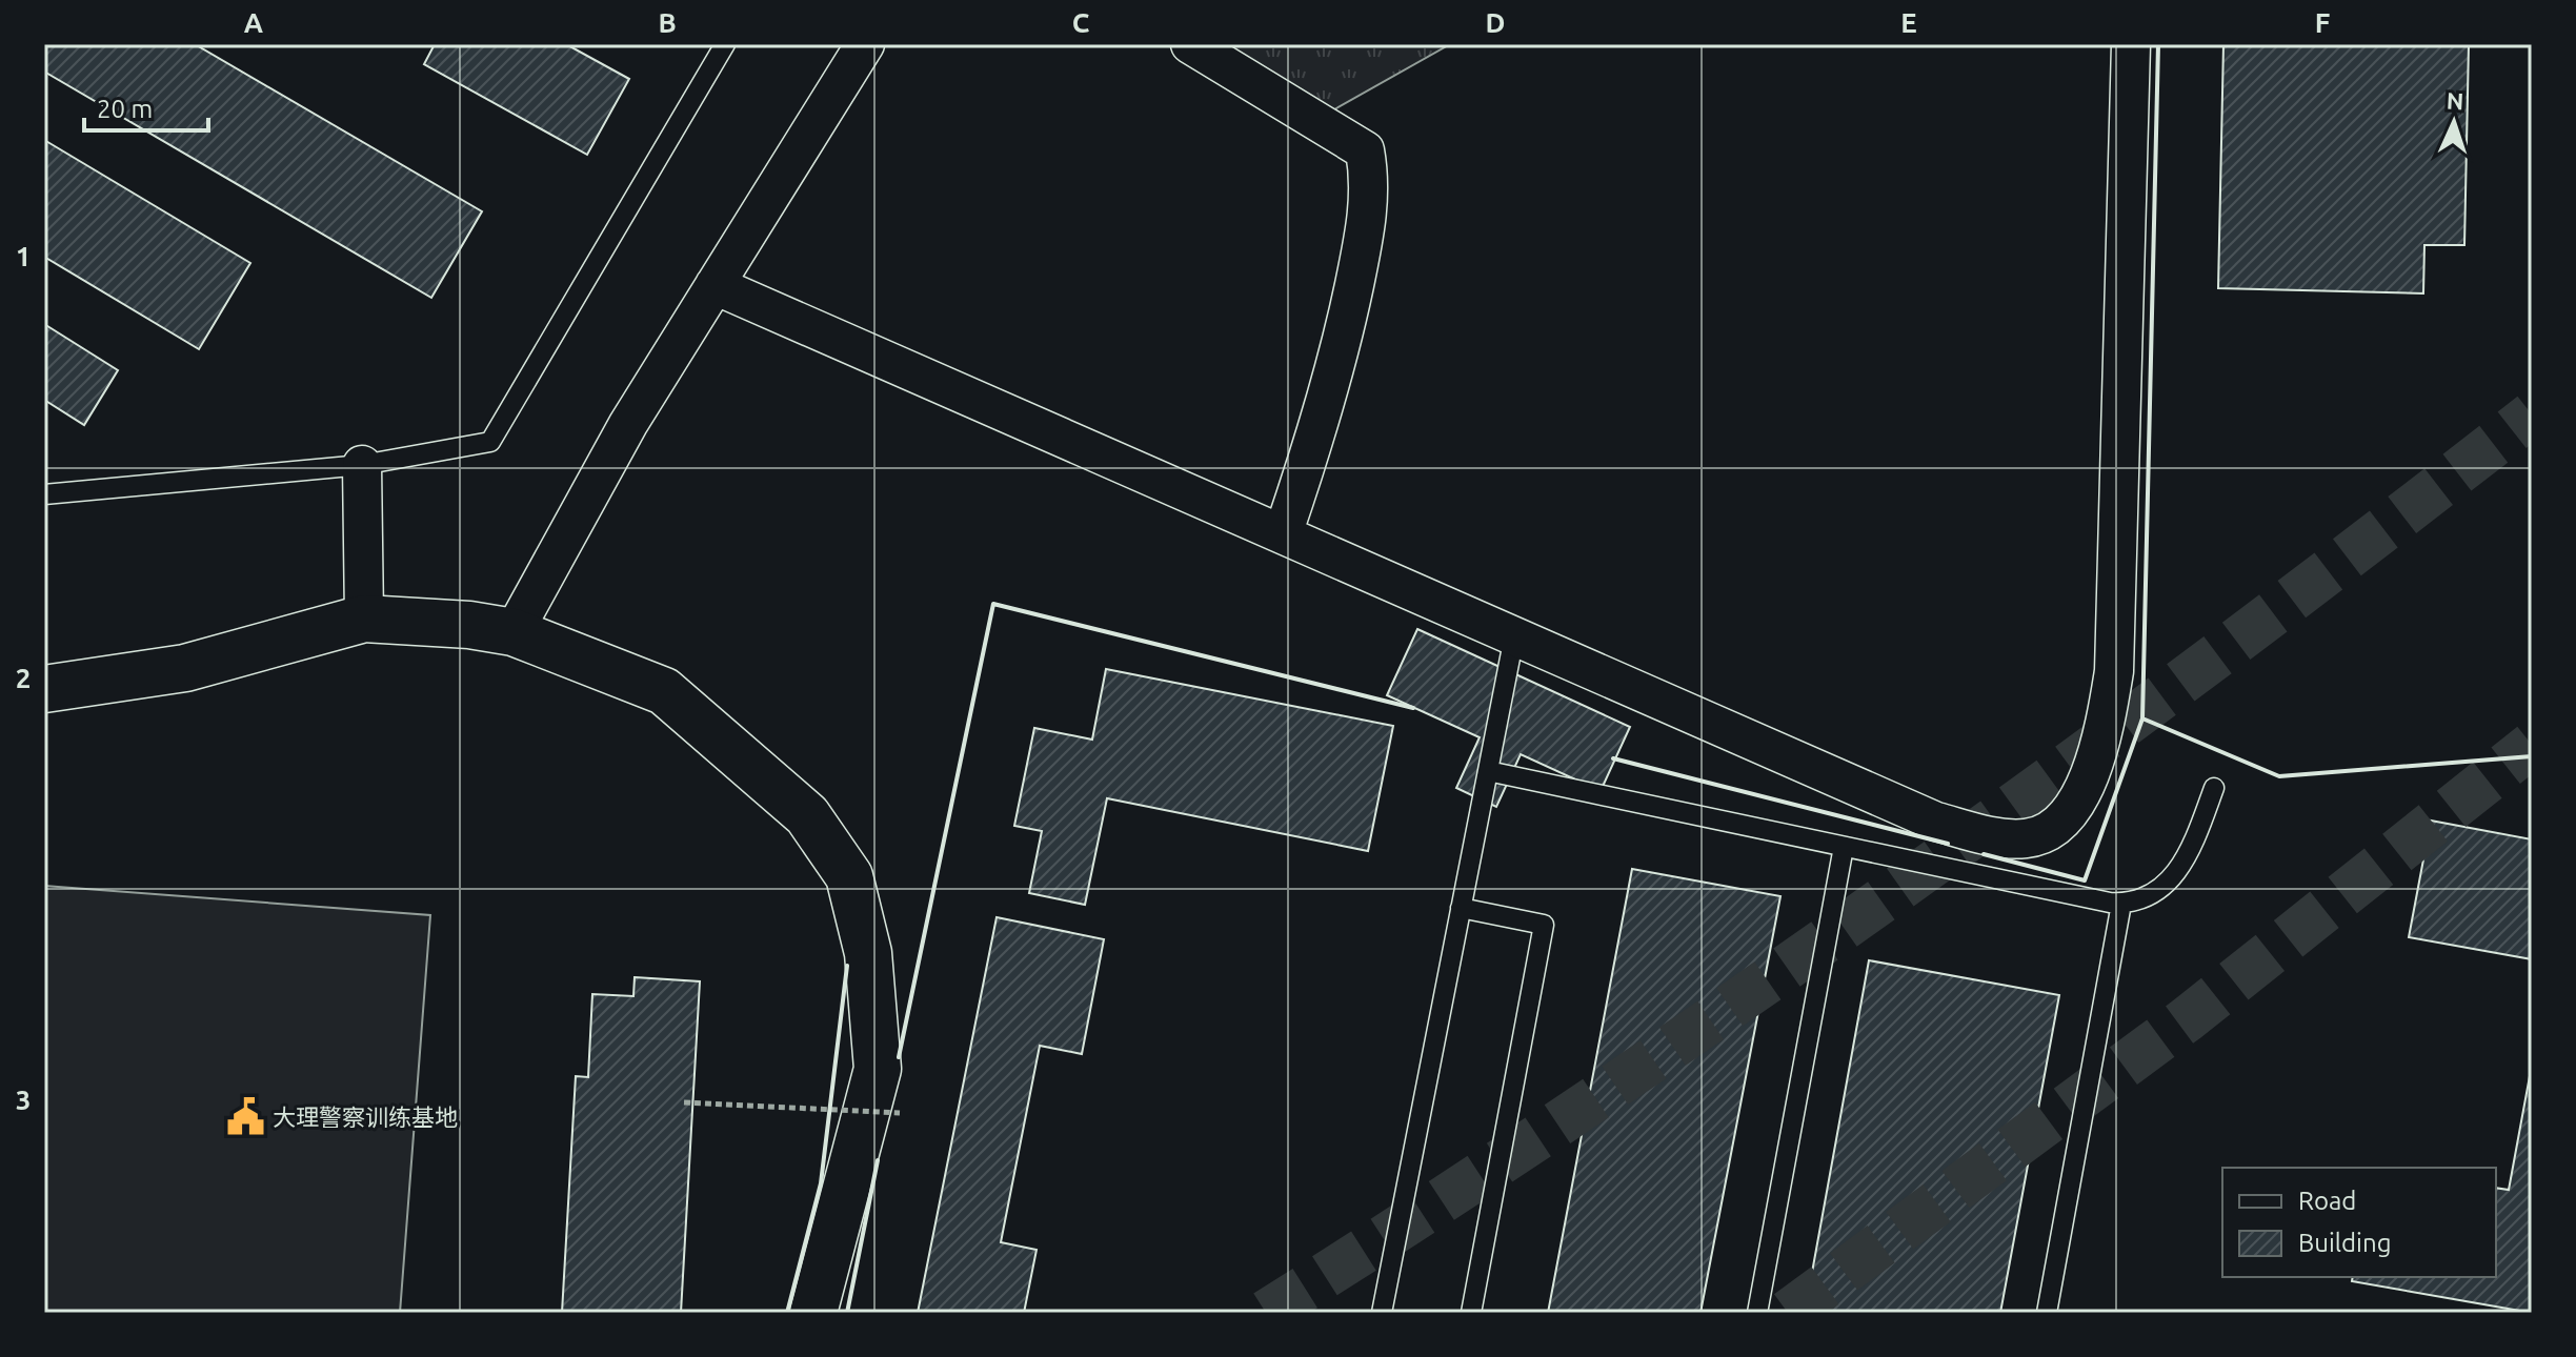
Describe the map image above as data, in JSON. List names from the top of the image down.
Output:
{
  "places": {
    "public building": ["大理警察训练基地"]
  },
  "legend": ["Road", "Building"],
  "scale_bar": "20 m",
  "north": "top",
  "grid": {
    "columns": [
      "A",
      "B",
      "C",
      "D",
      "E",
      "F"
    ],
    "rows": ["1", "2", "3"]
  }
}
